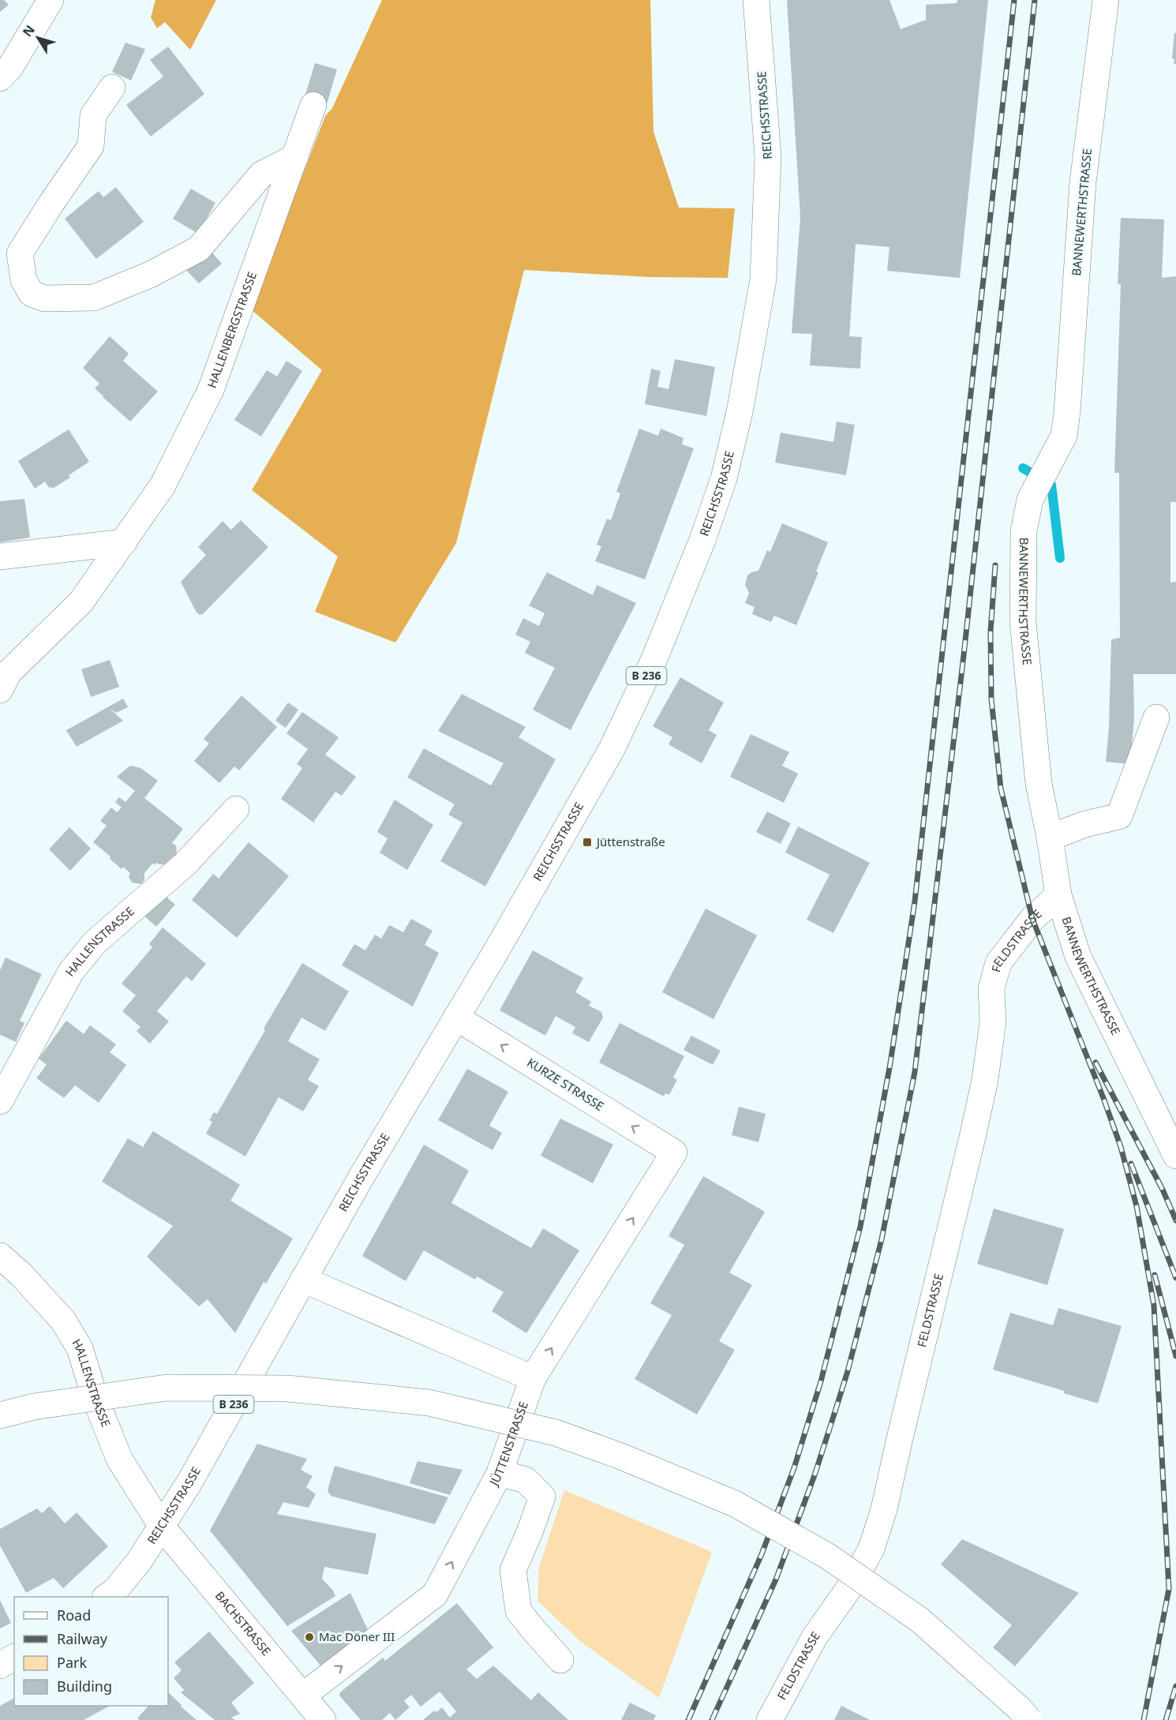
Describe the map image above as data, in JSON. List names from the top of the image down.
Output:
{
  "streets": {
    "street": [
      "REICHSSTRASSE",
      "BANNEWERTHSTRASSE",
      "HALLENBERGSTRASSE",
      "B 236",
      "HALLENSTRASSE",
      "FELDSTRASSE",
      "KURZE STRASSE",
      "JÜTTENSTRASSE",
      "BACHSTRASSE"
    ]
  },
  "crossings": [
    ["REICHSSTRASSE", "HALLENSTRASSE"],
    ["REICHSSTRASSE", "KURZE STRASSE"],
    ["REICHSSTRASSE", "BACHSTRASSE"],
    ["BANNEWERTHSTRASSE", "FELDSTRASSE"],
    ["HALLENSTRASSE", "BACHSTRASSE"],
    ["KURZE STRASSE", "JÜTTENSTRASSE"],
    ["JÜTTENSTRASSE", "BACHSTRASSE"]
  ],
  "one_way": ["KURZE STRASSE", "JÜTTENSTRASSE"],
  "places": {
    "transit": ["Jüttenstraße"],
    "other": ["Mac Döner III"]
  },
  "legend": [
    "Road",
    "Railway",
    "Park",
    "Building"
  ],
  "north": "top left"
}
